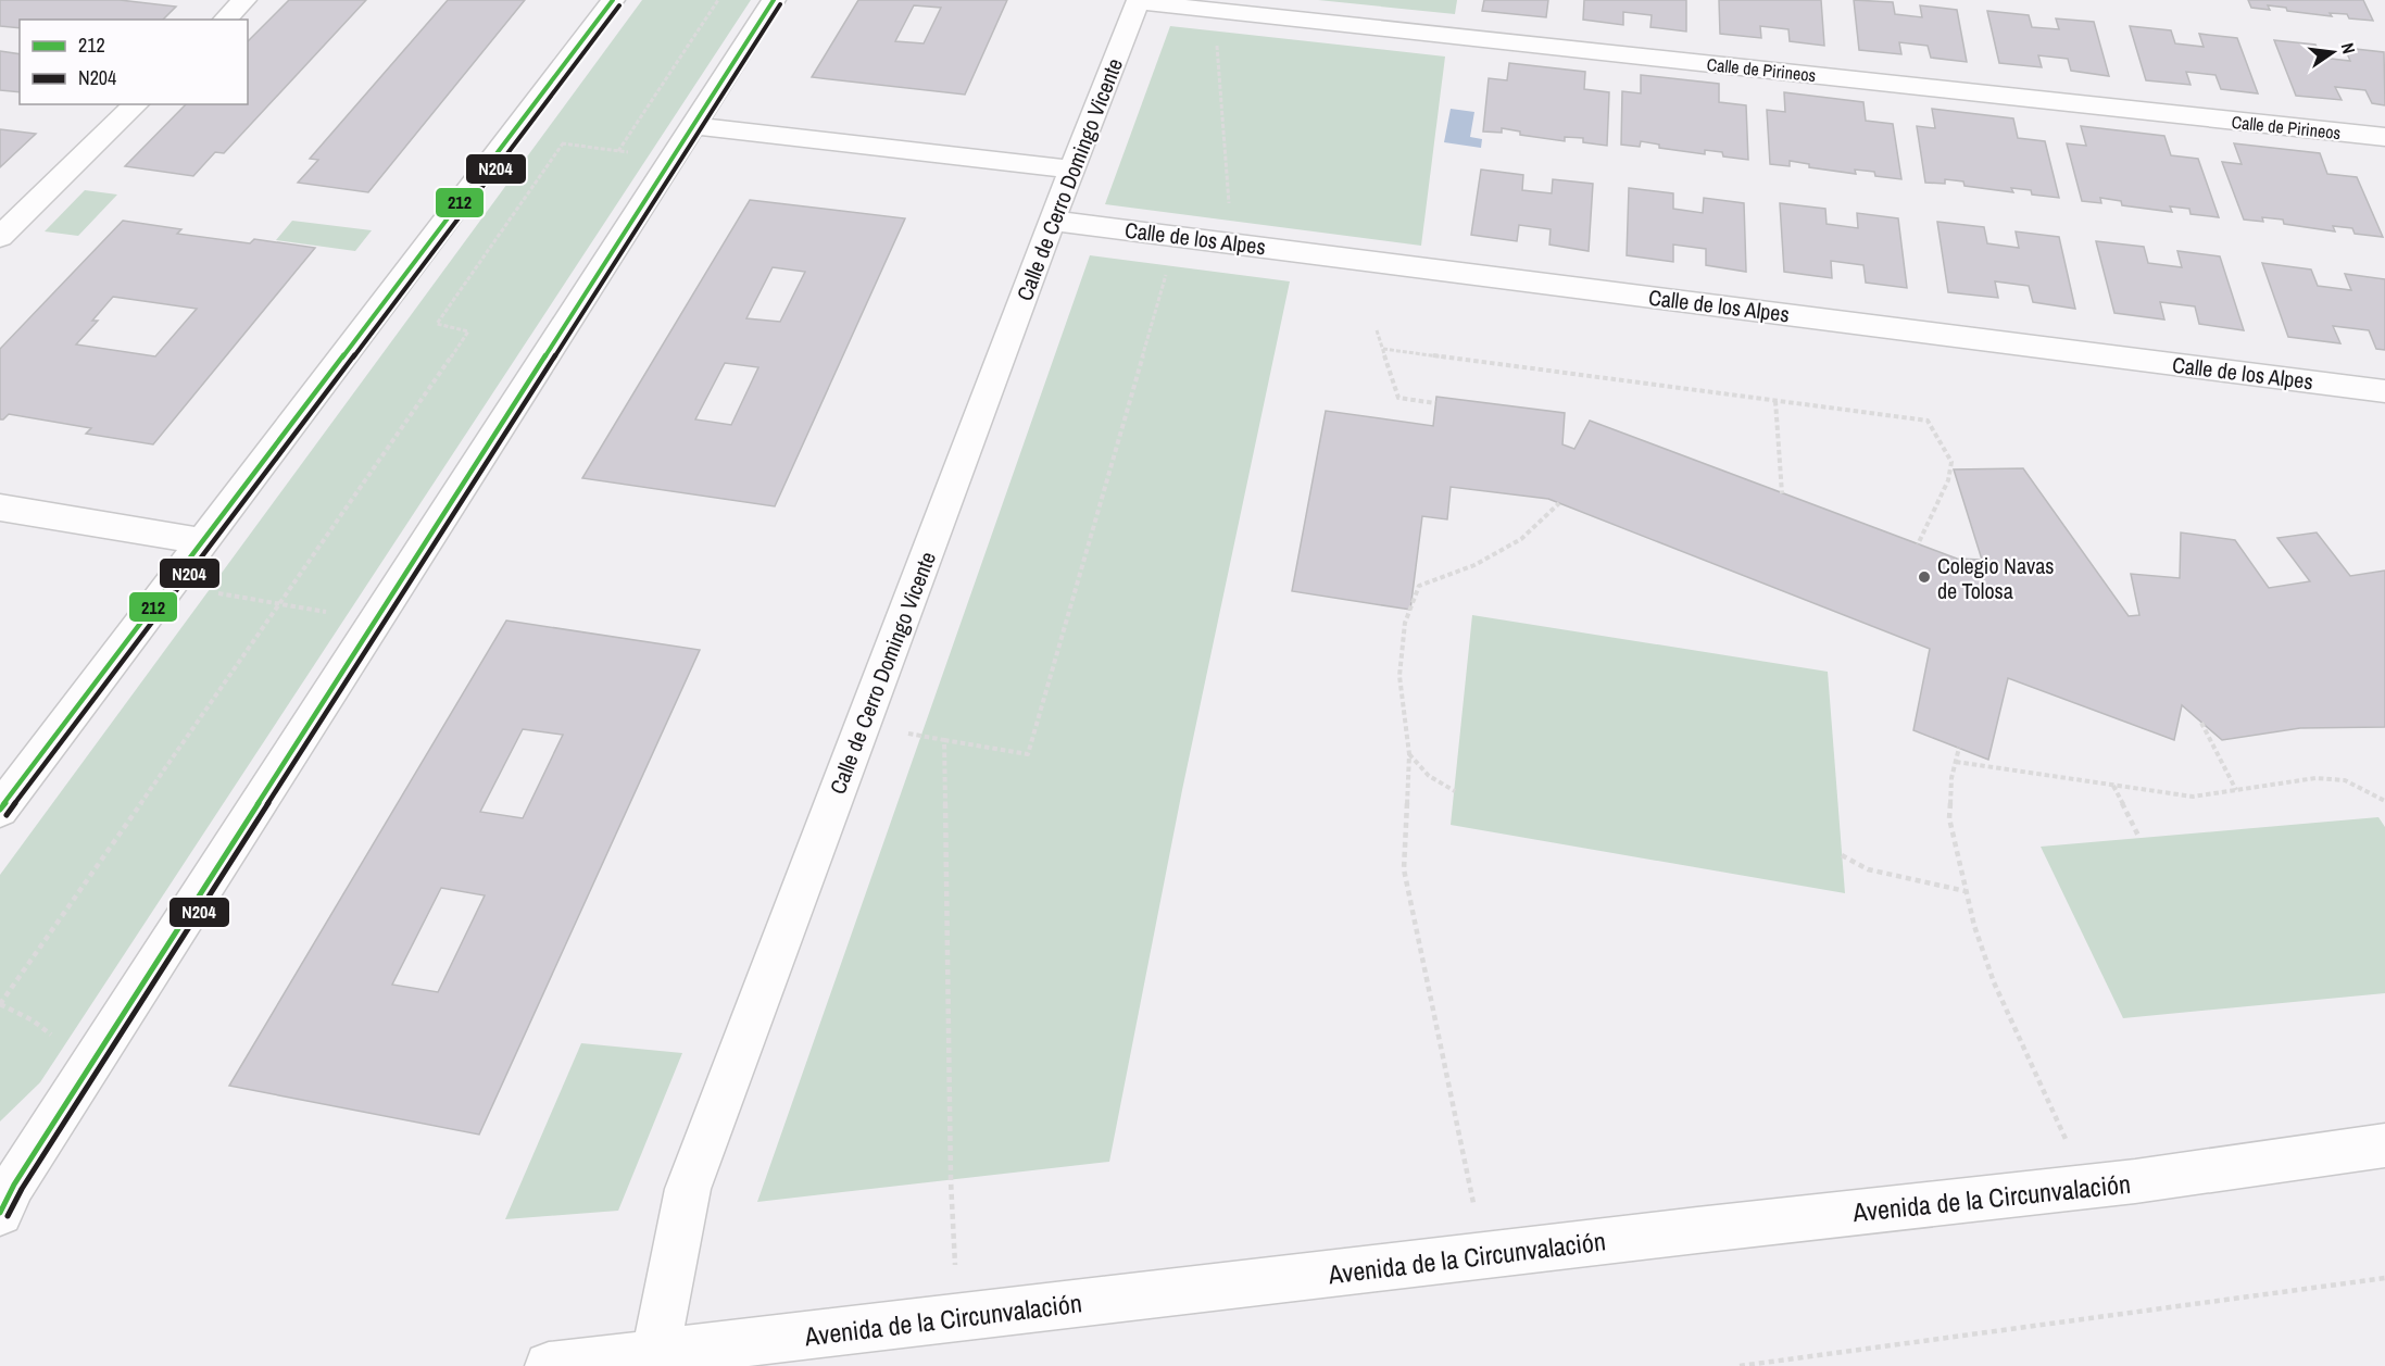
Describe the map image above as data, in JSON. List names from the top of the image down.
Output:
{
  "streets": {
    "street": [
      "Calle de Pirineos",
      "Calle de Cerro Domingo Vicente",
      "Calle de los Alpes",
      "Avenida de la Circunvalación"
    ]
  },
  "crossings": [
    ["Calle de Pirineos", "Calle de Cerro Domingo Vicente"],
    ["Calle de Cerro Domingo Vicente", "Calle de los Alpes"],
    ["Calle de Cerro Domingo Vicente", "Avenida de la Circunvalación"]
  ],
  "places": ["Colegio Navas de Tolosa"],
  "lines": ["transit line 212", "transit line N204"],
  "legend": ["212", "N204"],
  "north": "right"
}
